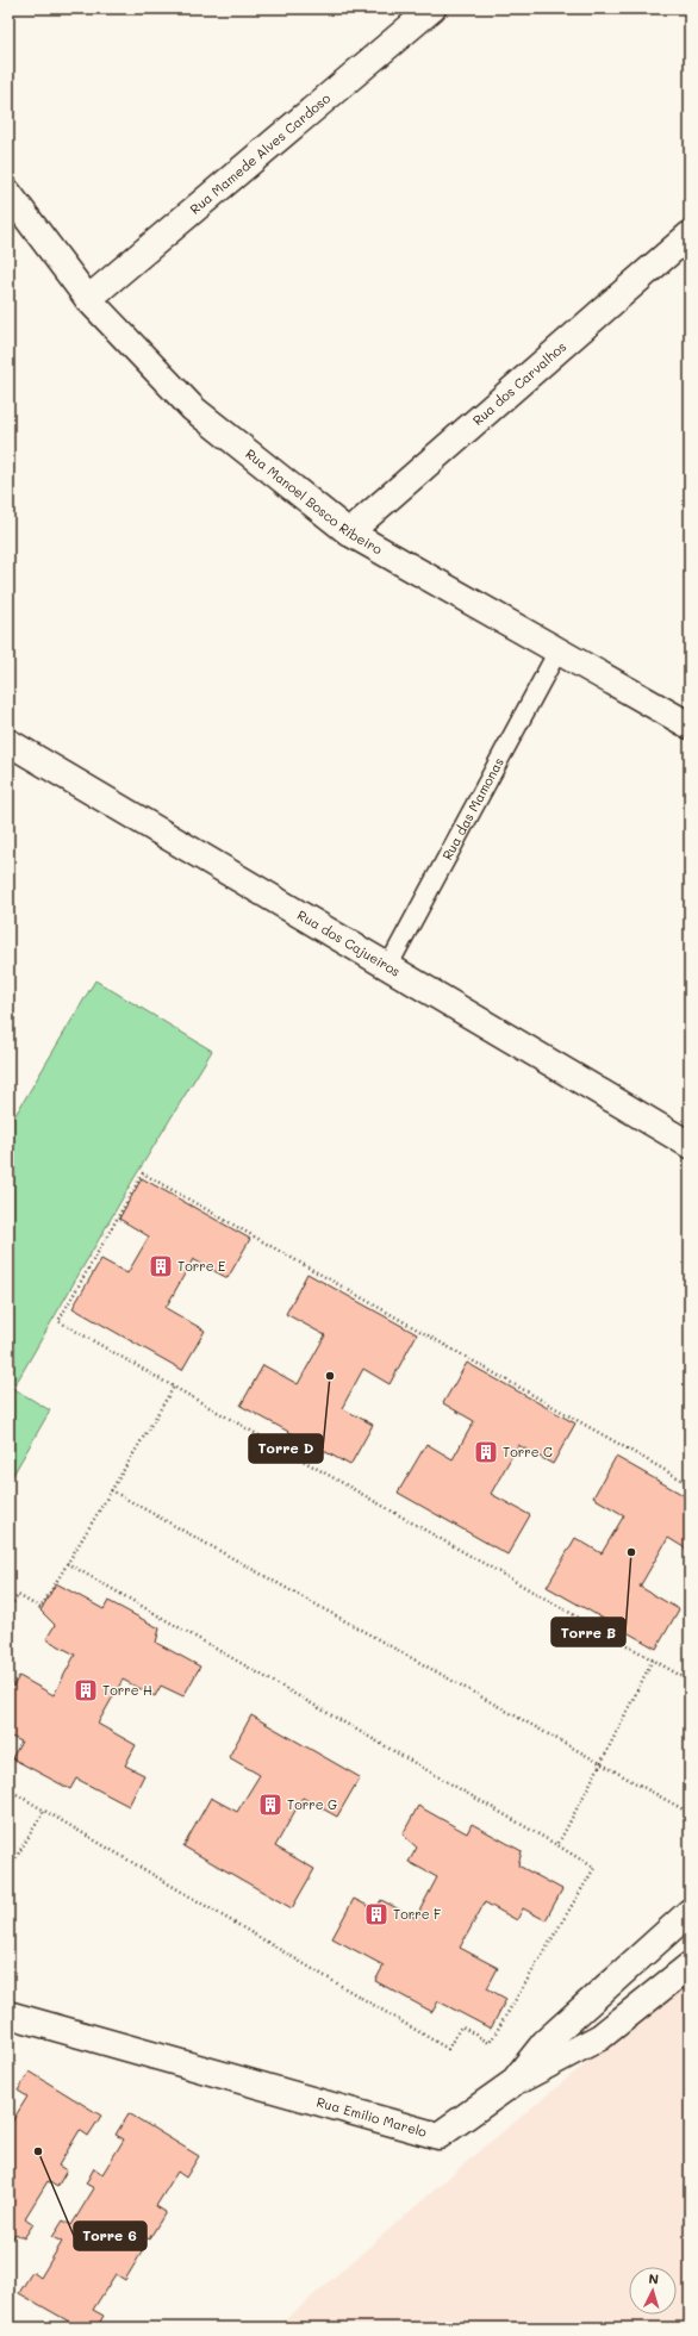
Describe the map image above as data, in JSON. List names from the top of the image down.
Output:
{
  "streets": {
    "street": [
      "Rua Mamede Alves Cardoso",
      "Rua dos Carvalhos",
      "Rua Manoel Bosco Ribeiro",
      "Rua dos Cajueiros",
      "Rua Emilio Marelo"
    ],
    "lane": ["Rua das Mamonas"]
  },
  "crossings": [
    ["Rua Mamede Alves Cardoso", "Rua Manoel Bosco Ribeiro"],
    ["Rua dos Carvalhos", "Rua Manoel Bosco Ribeiro"],
    ["Rua Manoel Bosco Ribeiro", "Rua das Mamonas"],
    ["Rua das Mamonas", "Rua dos Cajueiros"]
  ],
  "places": {
    "building": [
      "Torre E",
      "Torre C",
      "Torre H",
      "Torre G",
      "Torre F"
    ],
    "other": ["Torre D", "Torre B", "Torre 6"]
  },
  "north": "top"
}
